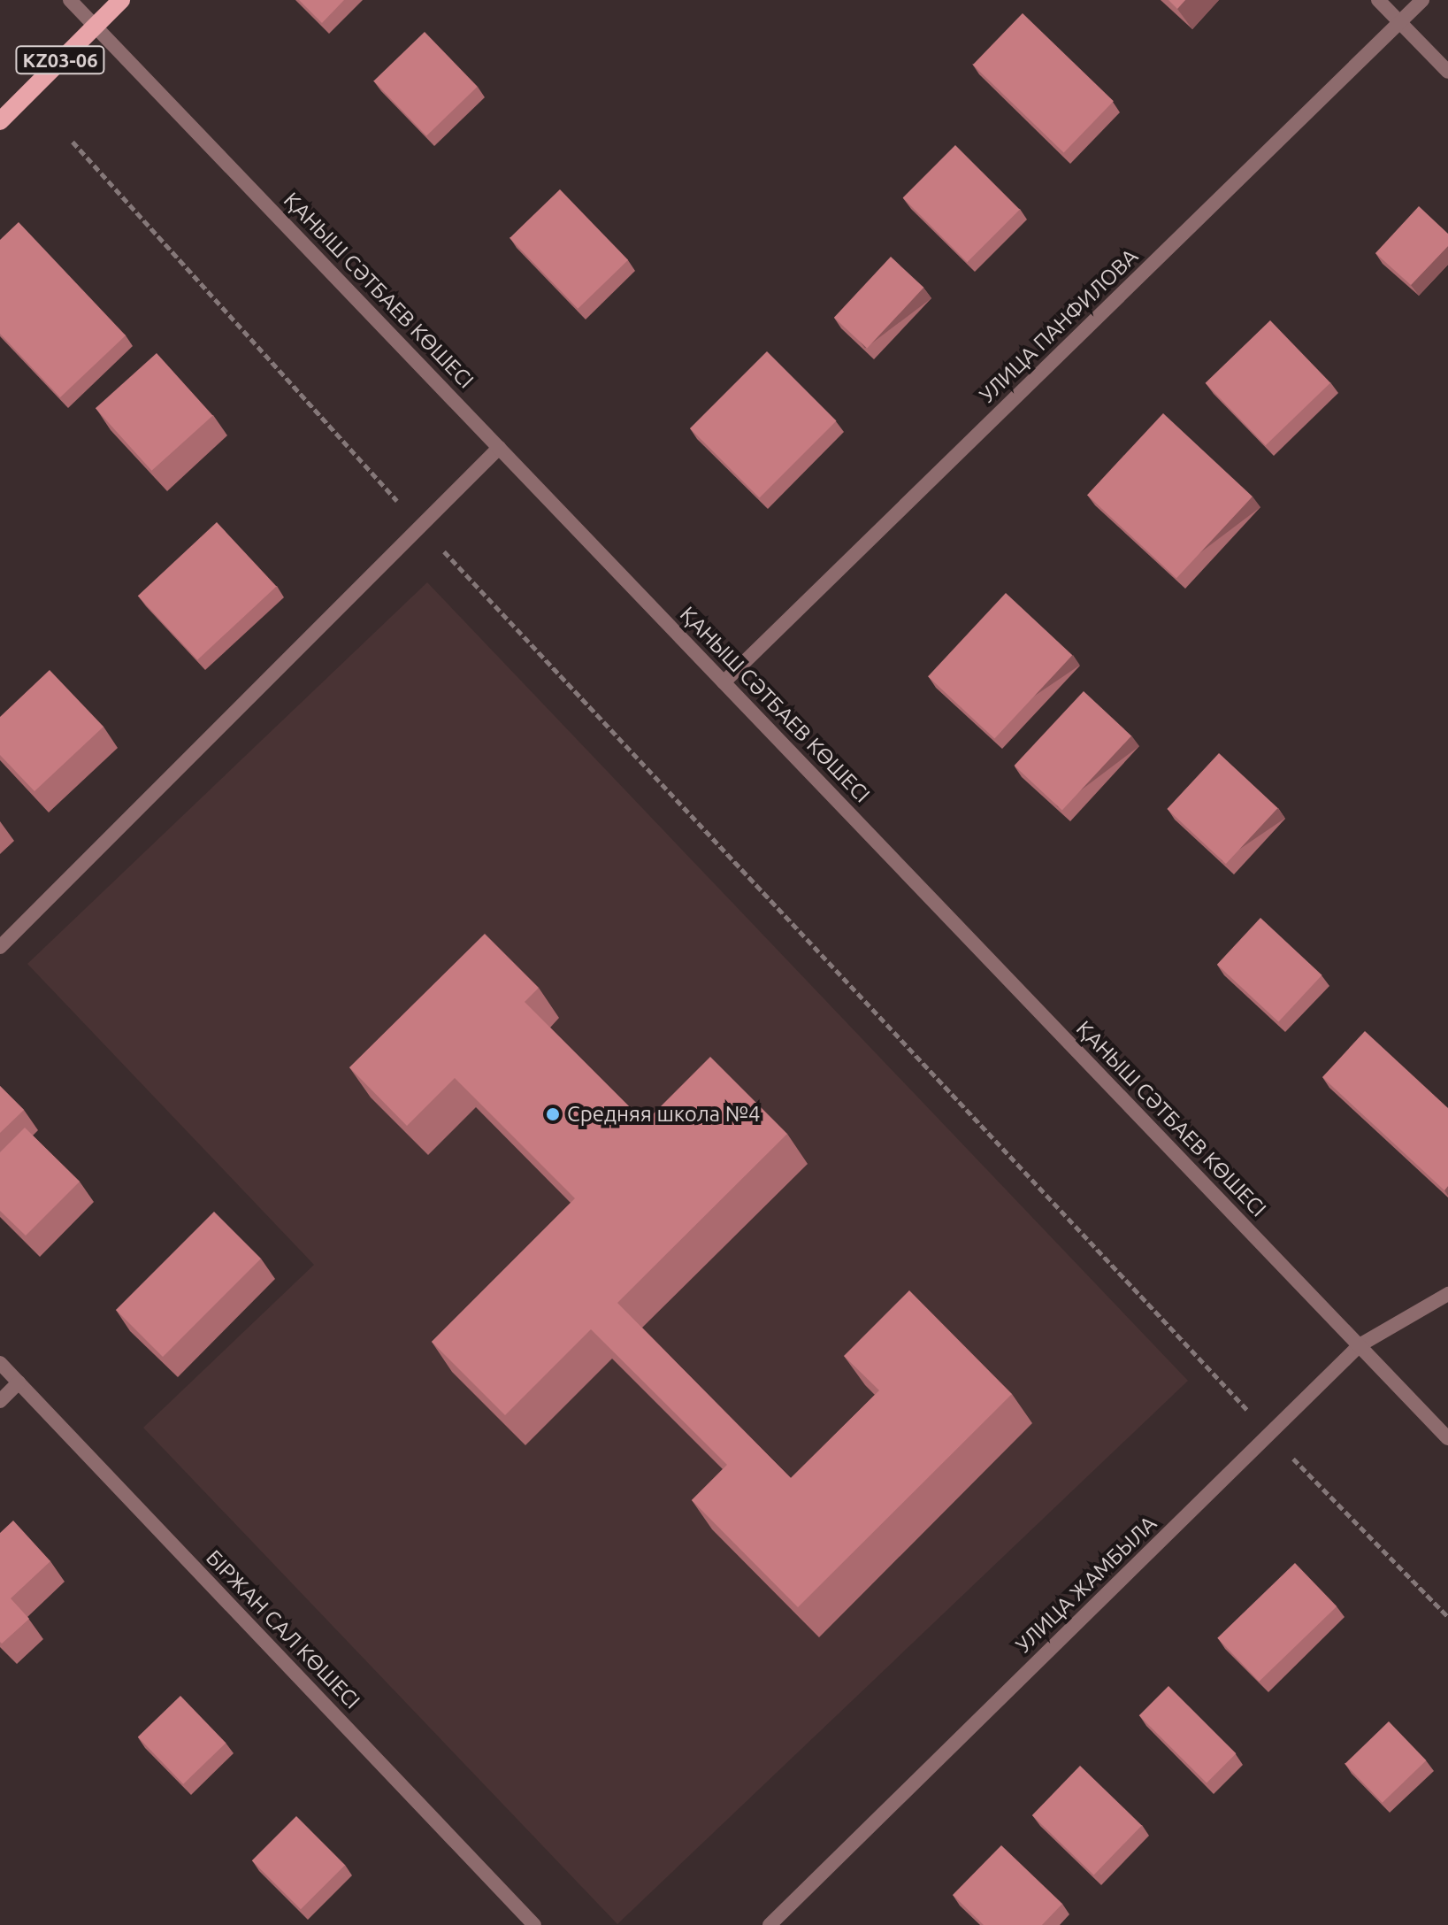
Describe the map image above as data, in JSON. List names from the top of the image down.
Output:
{
  "streets": {
    "main road": ["KZ03-06"],
    "street": [
      "ҚАНЫШ СӘТБАЕВ КӨШЕСІ",
      "УЛИЦА ПАНФИЛОВА",
      "УЛИЦА ЖАМБЫЛА",
      "БІРЖАН САЛ КӨШЕСІ"
    ]
  },
  "crossings": [
    ["KZ03-06", "ҚАНЫШ СӘТБАЕВ КӨШЕСІ"],
    ["ҚАНЫШ СӘТБАЕВ КӨШЕСІ", "УЛИЦА ПАНФИЛОВА"],
    ["ҚАНЫШ СӘТБАЕВ КӨШЕСІ", "УЛИЦА ЖАМБЫЛА"]
  ],
  "places": ["Средняя школа №4"]
}
